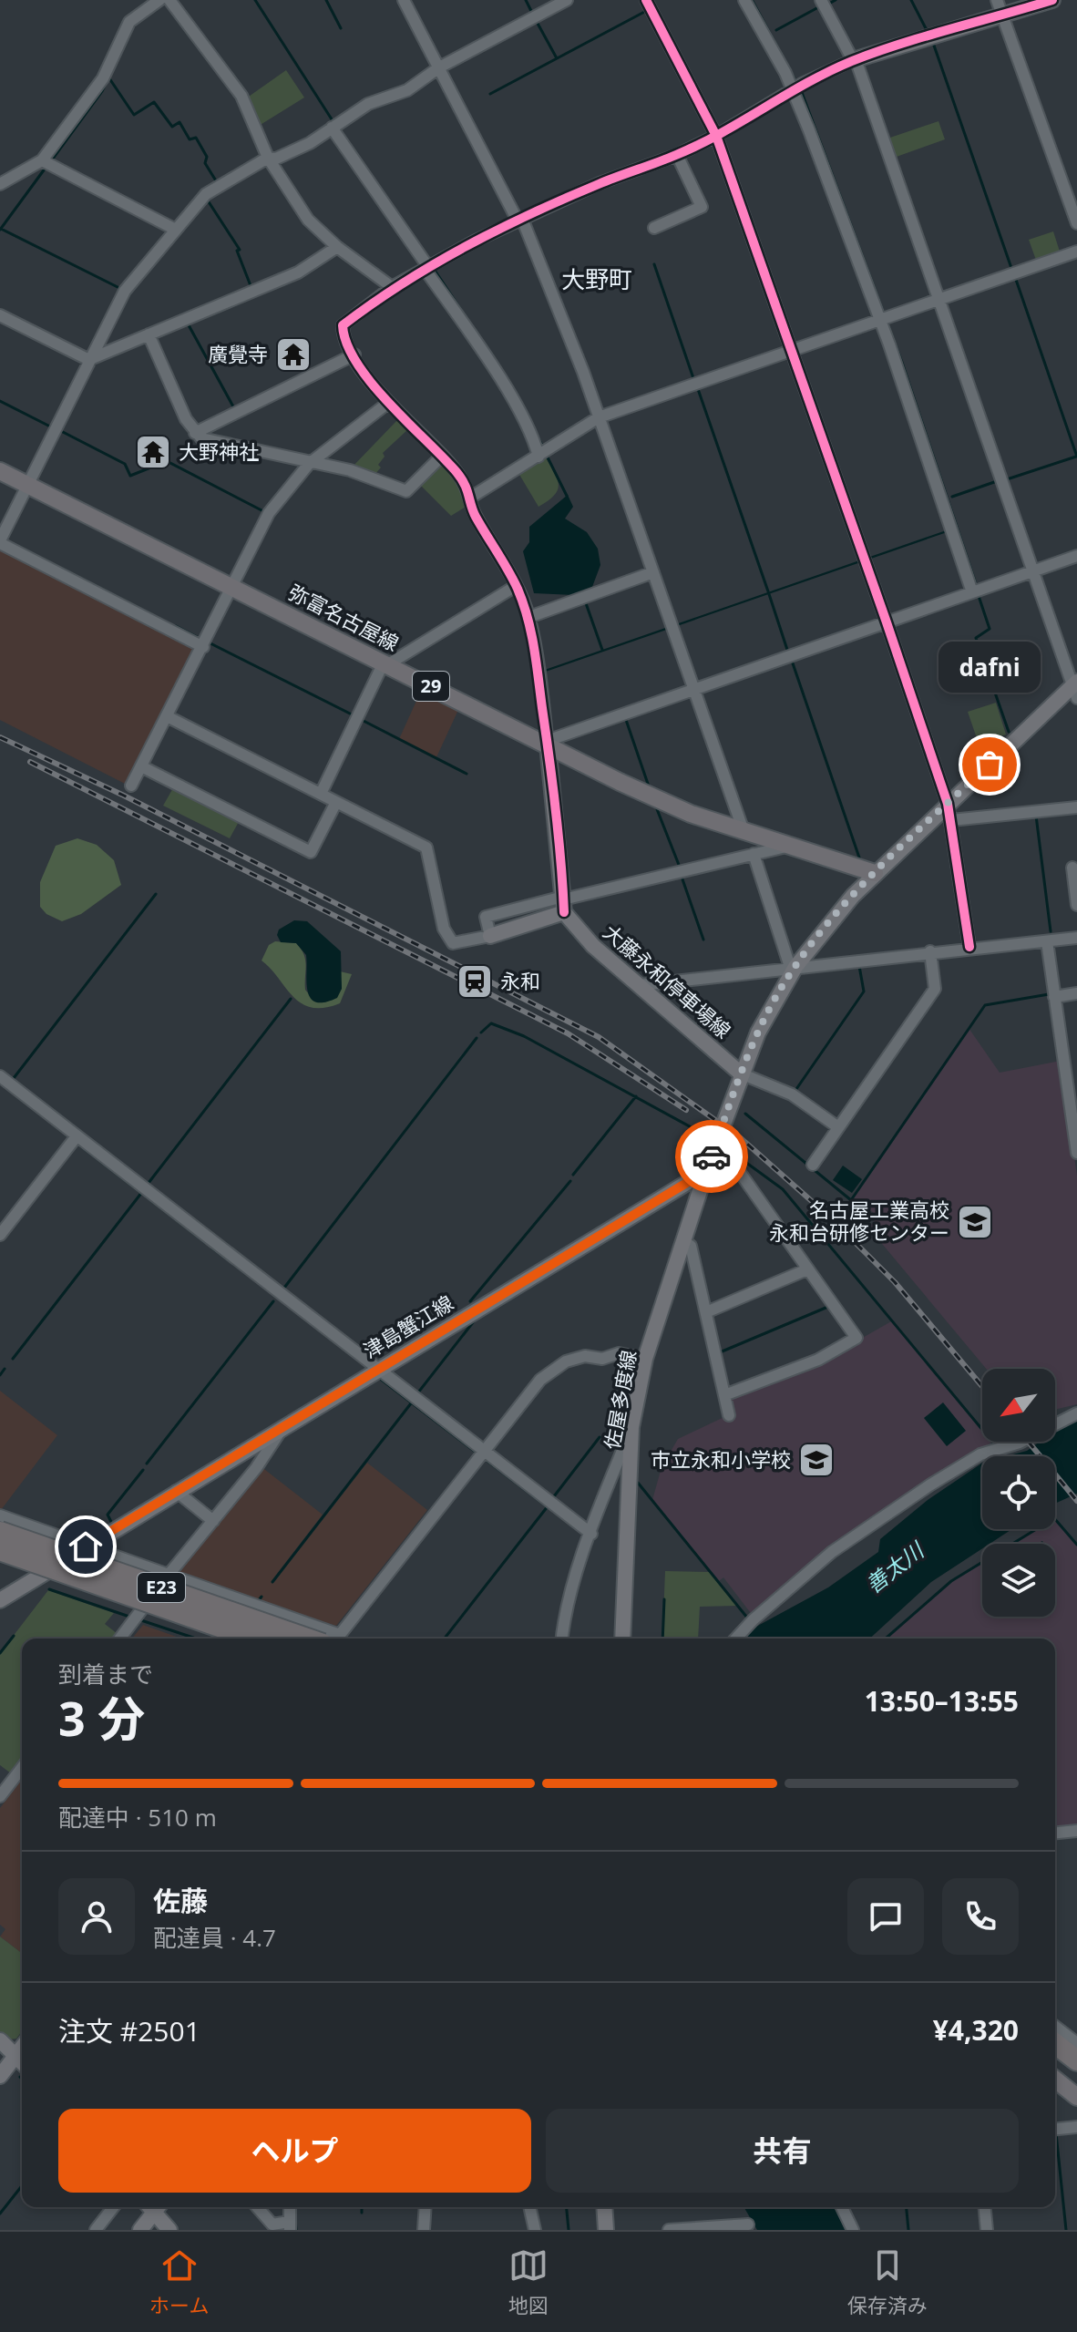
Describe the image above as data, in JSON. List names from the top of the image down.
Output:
{
  "streets": {
    "highway": ["E23"],
    "main road": [
      "弥富名古屋線",
      "29",
      "大藤永和停車場線",
      "津島蟹江線",
      "佐屋多度線"
    ]
  },
  "crossings": [
    ["弥富名古屋線", "大藤永和停車場線"],
    ["津島蟹江線", "佐屋多度線"]
  ],
  "districts": ["大野町"],
  "water": ["善太川"],
  "places": {
    "temple": ["廣覺寺", "大野神社"],
    "other": ["dafni"],
    "station": ["永和"],
    "school or university": ["名古屋工業高校 永和台研修センター", "市立永和小学校"]
  },
  "north": "bottom left",
  "page": {
    "bubble": "dafni",
    "heading": ["3 分", "到着まで", "13:50–13:55"],
    "panel": [
      "佐藤",
      "配達員 · 4.7",
      "注文 #2501",
      "¥4,320"
    ],
    "bar": "配達中 · 510 m",
    "buttons": ["ヘルプ", "共有"],
    "tabs": ["ホーム", "地図", "保存済み"]
  }
}
